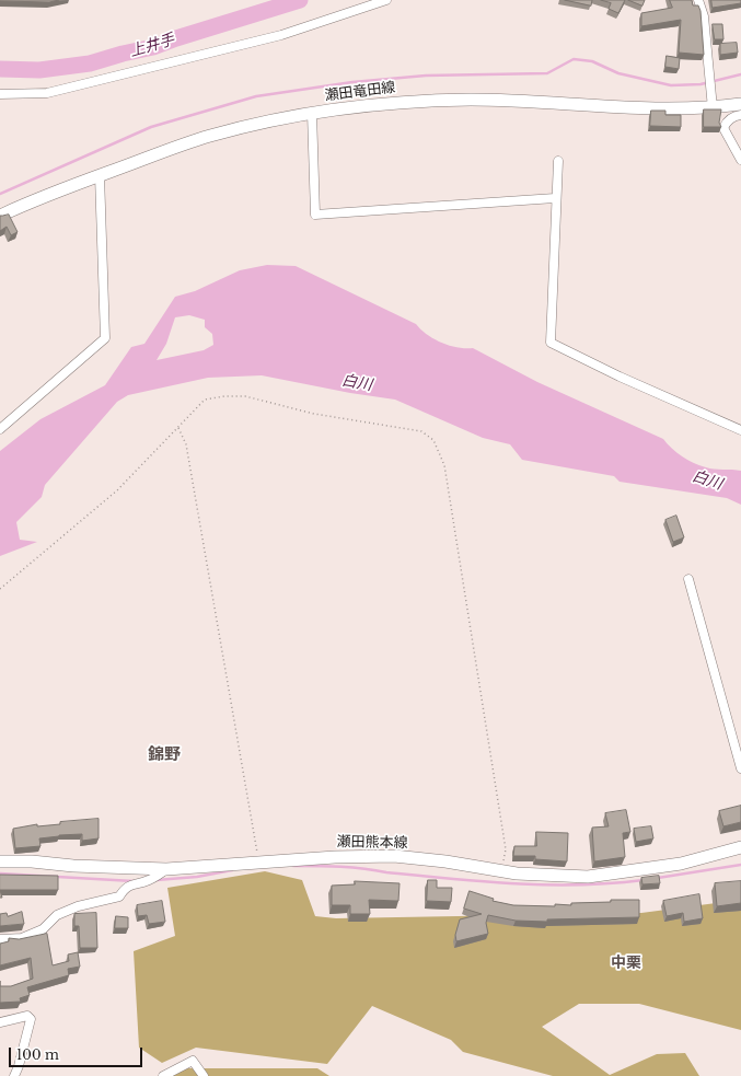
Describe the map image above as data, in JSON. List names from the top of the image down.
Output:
{
  "streets": {
    "main road": ["瀬田竜田線", "瀬田熊本線"]
  },
  "districts": ["錦野", "中栗"],
  "water": ["上井手", "白川"],
  "scale_bar": "100 m"
}
